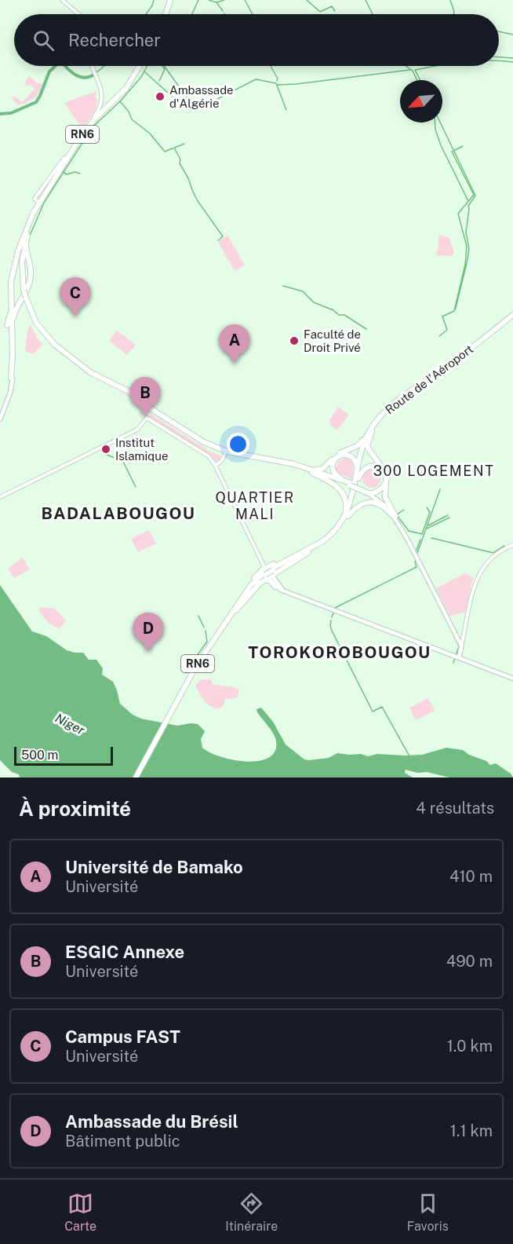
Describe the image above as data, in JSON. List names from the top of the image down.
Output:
{
  "streets": {
    "highway": ["RN6", "Route de l'Aéroport"]
  },
  "districts": [
    "300 LOGEMENT",
    "QUARTIER MALI",
    "BADALABOUGOU",
    "TOROKOROBOUGOU"
  ],
  "water": ["Niger"],
  "places": ["Ambassade d'Algérie", "Faculté de Droit Privé", "Institut Islamique"],
  "scale_bar": "500 m",
  "north": "bottom left",
  "page": {
    "search": "Rechercher",
    "pins": [
      "C",
      "A",
      "B",
      "D"
    ],
    "scale": "500 m",
    "heading": ["À proximité", "4 résultats"],
    "list": [
      {
        "mark": "A",
        "name": "Université de Bamako",
        "note": "Université",
        "value": "410 m"
      },
      {
        "mark": "B",
        "name": "ESGIC Annexe",
        "note": "Université",
        "value": "490 m"
      },
      {
        "mark": "C",
        "name": "Campus FAST",
        "note": "Université",
        "value": "1.0 km"
      },
      {
        "mark": "D",
        "name": "Ambassade du Brésil",
        "note": "Bâtiment public",
        "value": "1.1 km"
      }
    ],
    "nav": ["Carte", "Itinéraire", "Favoris"]
  }
}
